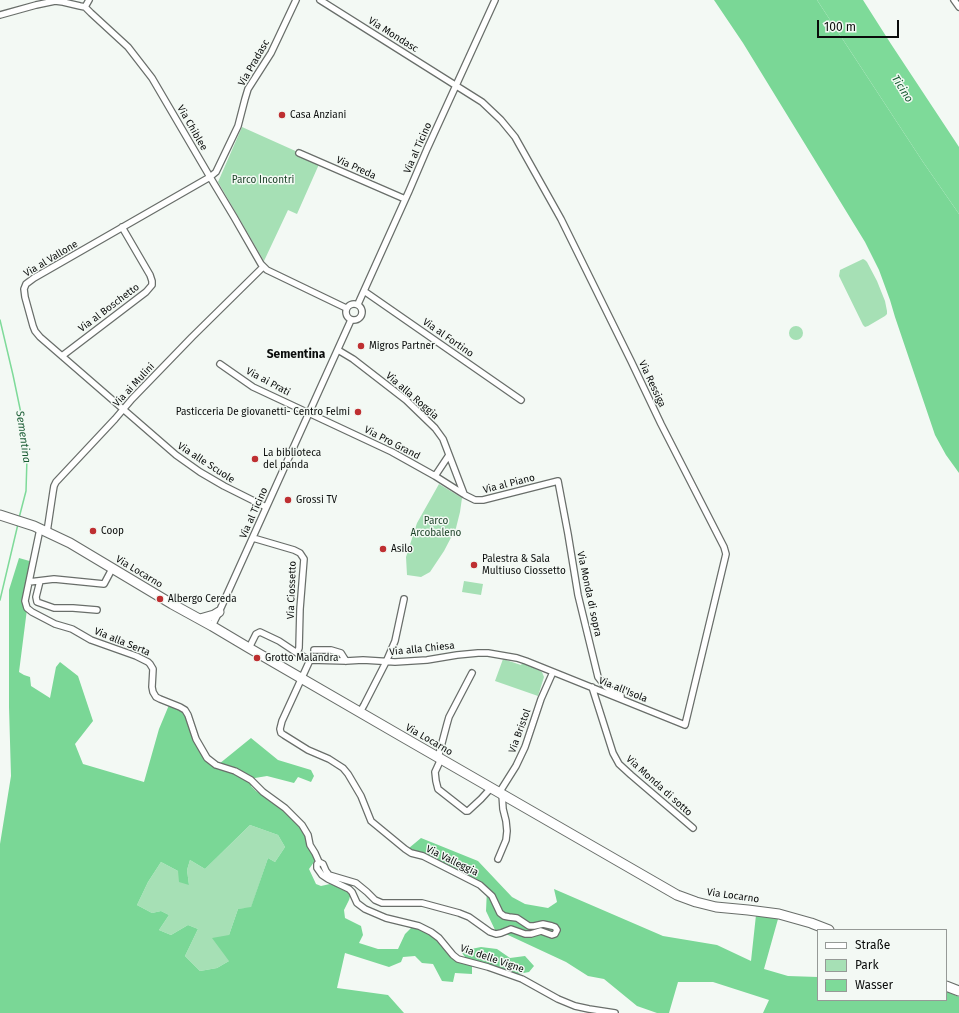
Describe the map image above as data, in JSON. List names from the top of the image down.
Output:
{
  "streets": {
    "main road": ["Via Locarno"],
    "street": [
      "Via Mondasc",
      "Via Pradasc",
      "Via Chiblee",
      "Via al Ticino",
      "Via Preda",
      "Via al Vallone",
      "Via al Boschetto",
      "Via al Fortino",
      "Via ai Prati",
      "Via Ressiga",
      "Via ai Mulini",
      "Via alla Roggia",
      "Via Pro Grand",
      "Via alle Scuole",
      "Via al Piano",
      "Via Ciossetto",
      "Via Monda di sopra",
      "Via alla Serta",
      "Via alla Chiesa",
      "Via all'Isola",
      "Via Bristol",
      "Via Monda di sotto",
      "Via Valleggia",
      "Via delle Vigne"
    ]
  },
  "crossings": [
    ["Via Mondasc", "Via al Ticino"],
    ["Via Mondasc", "Via Ressiga"],
    ["Via Pradasc", "Via Chiblee"],
    ["Via Pradasc", "Via al Vallone"],
    ["Via Chiblee", "Via al Vallone"],
    ["Via Chiblee", "Via ai Mulini"],
    ["Via al Ticino", "Via Preda"],
    ["Via al Ticino", "Via al Fortino"],
    ["Via al Ticino", "Via ai Prati"],
    ["Via al Ticino", "Via Ressiga"],
    ["Via al Ticino", "Via alla Roggia"],
    ["Via al Ticino", "Via Pro Grand"],
    ["Via al Ticino", "Via alle Scuole"],
    ["Via al Ticino", "Via Locarno"],
    ["Via al Ticino", "Via Ciossetto"],
    ["Via al Vallone", "Via al Boschetto"],
    ["Via al Vallone", "Via ai Mulini"],
    ["Via al Vallone", "Via alle Scuole"],
    ["Via ai Prati", "Via Pro Grand"],
    ["Via Ressiga", "Via all'Isola"],
    ["Via ai Mulini", "Via alle Scuole"],
    ["Via ai Mulini", "Via Locarno"],
    ["Via ai Mulini", "Via alla Serta"],
    ["Via alla Roggia", "Via Pro Grand"],
    ["Via alla Roggia", "Via al Piano"],
    ["Via Pro Grand", "Via al Piano"],
    ["Via al Piano", "Via Monda di sopra"],
    ["Via Locarno", "Via alla Serta"],
    ["Via Locarno", "Via Bristol"],
    ["Via Locarno", "Via Valleggia"],
    ["Via Monda di sopra", "Via all'Isola"],
    ["Via alla Serta", "Via Valleggia"],
    ["Via alla Serta", "Via delle Vigne"],
    ["Via alla Chiesa", "Via all'Isola"],
    ["Via alla Chiesa", "Via Bristol"],
    ["Via all'Isola", "Via Bristol"],
    ["Via all'Isola", "Via Monda di sotto"]
  ],
  "districts": ["Sementina"],
  "water": ["Ticino", "Sementina"],
  "parks": ["Parco Incontri", "Parco Arcobaleno"],
  "places": [
    "Casa Anziani",
    "Migros Partner",
    "Pasticceria De giovanetti- Centro Felmi",
    "La biblioteca del panda",
    "Grossi TV",
    "Coop",
    "Asilo",
    "Palestra & Sala Multiuso Ciossetto",
    "Albergo Cereda",
    "Grotto Malandra"
  ],
  "legend": ["Straße", "Park", "Wasser"],
  "scale_bar": "100 m"
}
